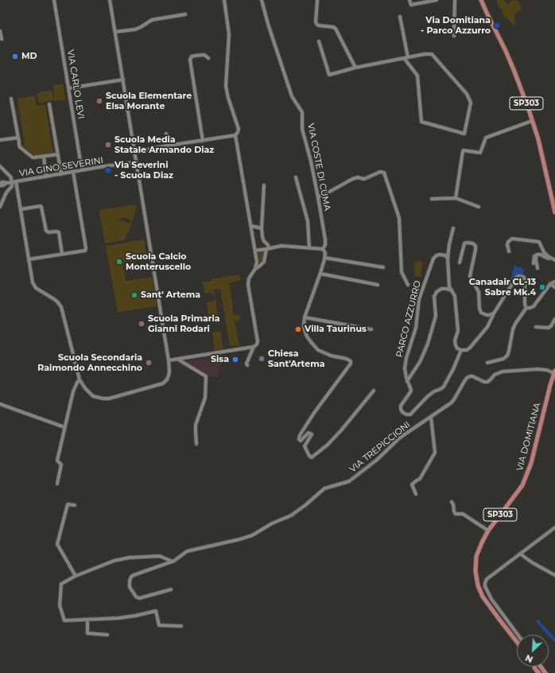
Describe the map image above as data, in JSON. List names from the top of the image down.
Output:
{
  "streets": {
    "main road": ["SP303", "VIA DOMITIANA"],
    "street": [
      "VIA CARLO LEVI",
      "VIA GINO SEVERINI",
      "VIA COSTE DI CUMA",
      "PARCO AZZURRO",
      "VIA TREPICCIONI"
    ]
  },
  "crossings": [
    ["VIA CARLO LEVI", "VIA GINO SEVERINI"],
    ["VIA DOMITIANA", "VIA TREPICCIONI"]
  ],
  "places": [
    "Via Domitiana - Parco Azzurro",
    "MD",
    "Scuola Elementare Elsa Morante",
    "Scuola Media Statale Armando Diaz",
    "Via Severini - Scuola Diaz",
    "Scuola Calcio Monteruscello",
    "Canadair CL-13 Sabre Mk.4",
    "Sant' Artema",
    "Scuola Primaria Gianni Rodari",
    "Villa Taurinus",
    "Chiesa Sant'Artema",
    "Sisa",
    "Scuola Secondaria Raimondo Annecchino"
  ],
  "north": "bottom left"
}
